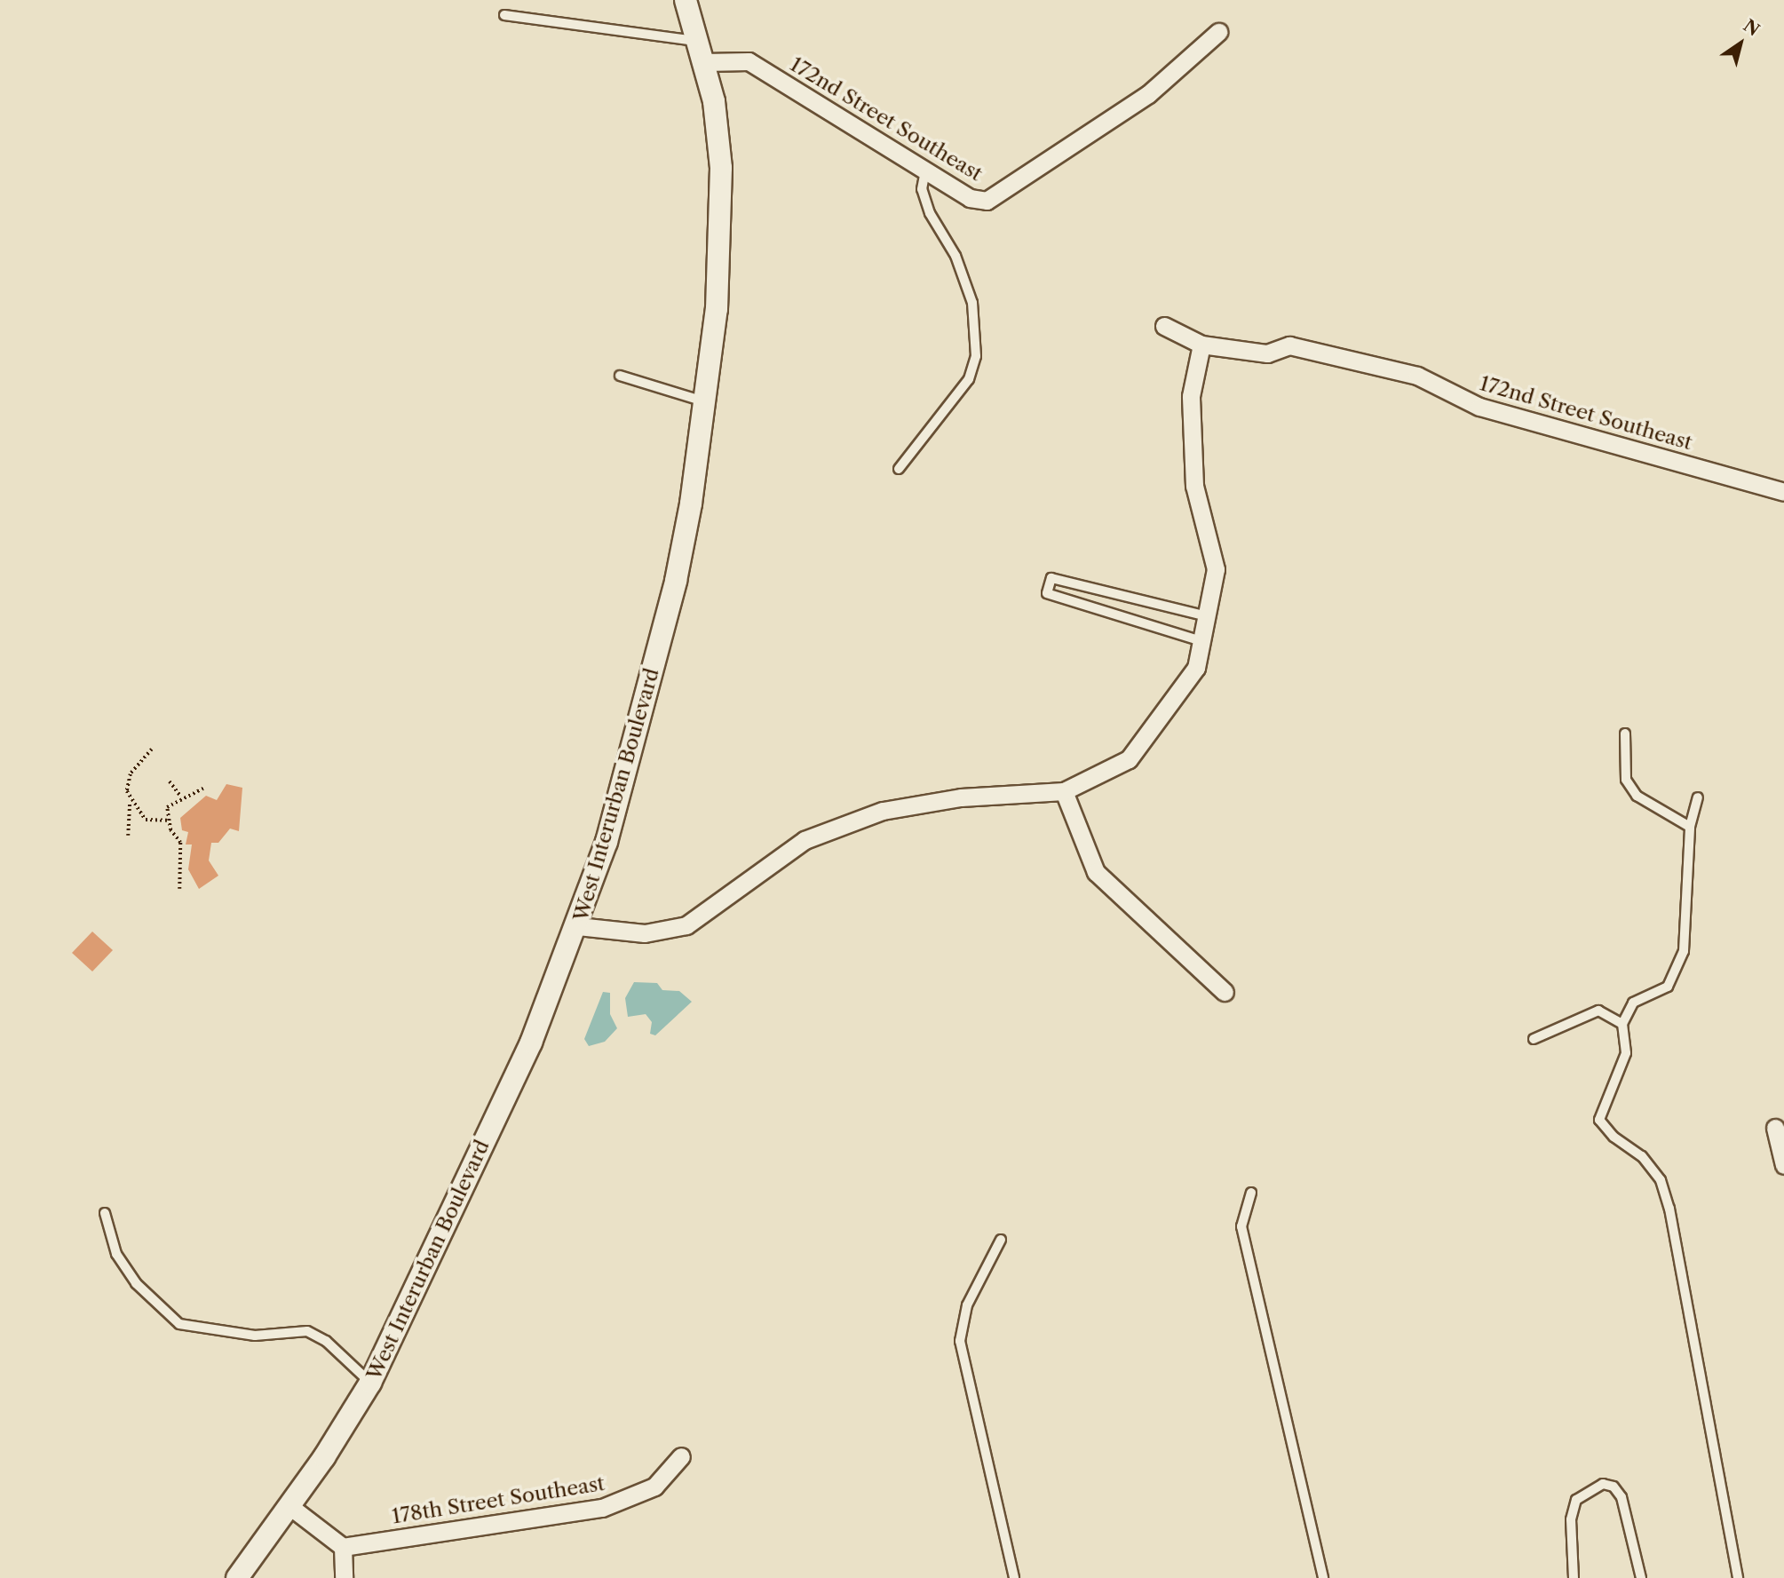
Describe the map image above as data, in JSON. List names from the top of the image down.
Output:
{
  "streets": {
    "street": ["172nd Street Southeast", "West Interurban Boulevard", "178th Street Southeast"]
  },
  "crossings": [
    ["172nd Street Southeast", "West Interurban Boulevard"]
  ],
  "north": "top right"
}
